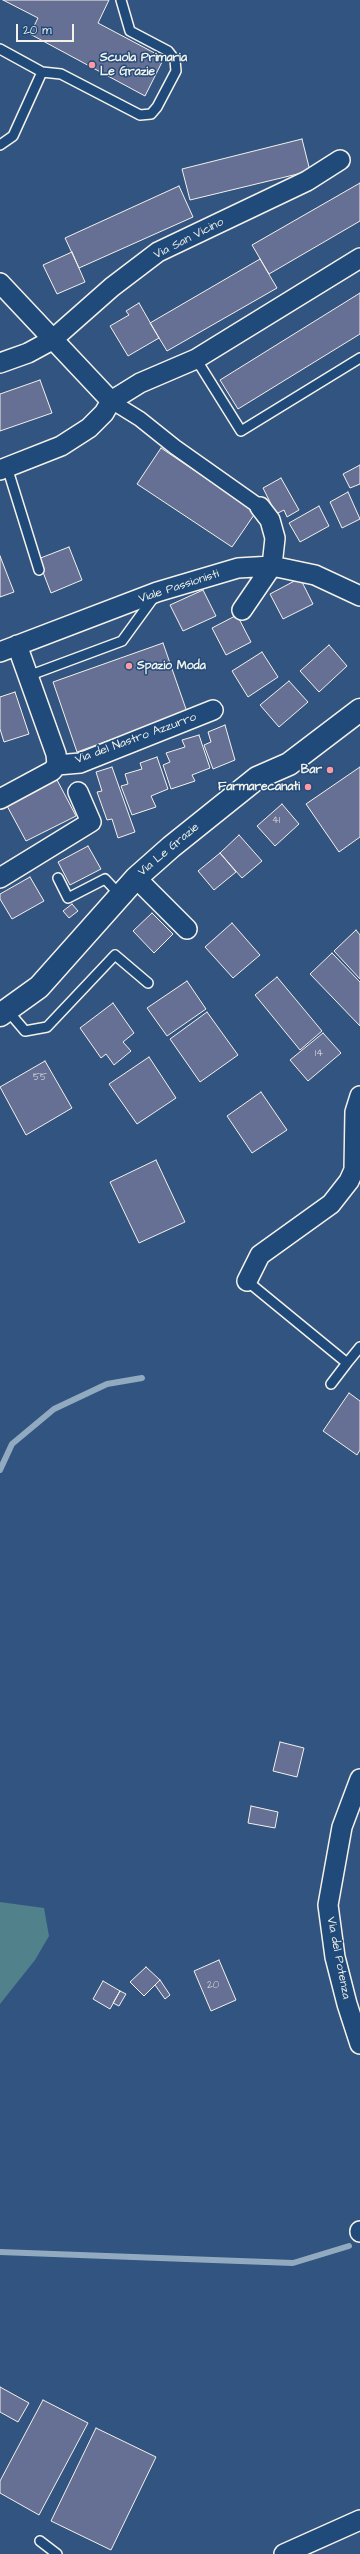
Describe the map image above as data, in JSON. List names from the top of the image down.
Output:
{
  "streets": {
    "main road": ["Via Le Grazie"],
    "street": [
      "Via San Vicino",
      "Viale Passionisti",
      "Via del Nastro Azzurro",
      "Via del Potenza"
    ]
  },
  "crossings": [
    ["Viale Passionisti", "Via del Nastro Azzurro"]
  ],
  "places": [
    "Scuola Primaria Le Grazie",
    "Spazio Moda",
    "Bar",
    "Farmarecanati"
  ],
  "house_numbers": [
    "41",
    "14",
    "55",
    "20"
  ],
  "scale_bar": "20 m"
}
